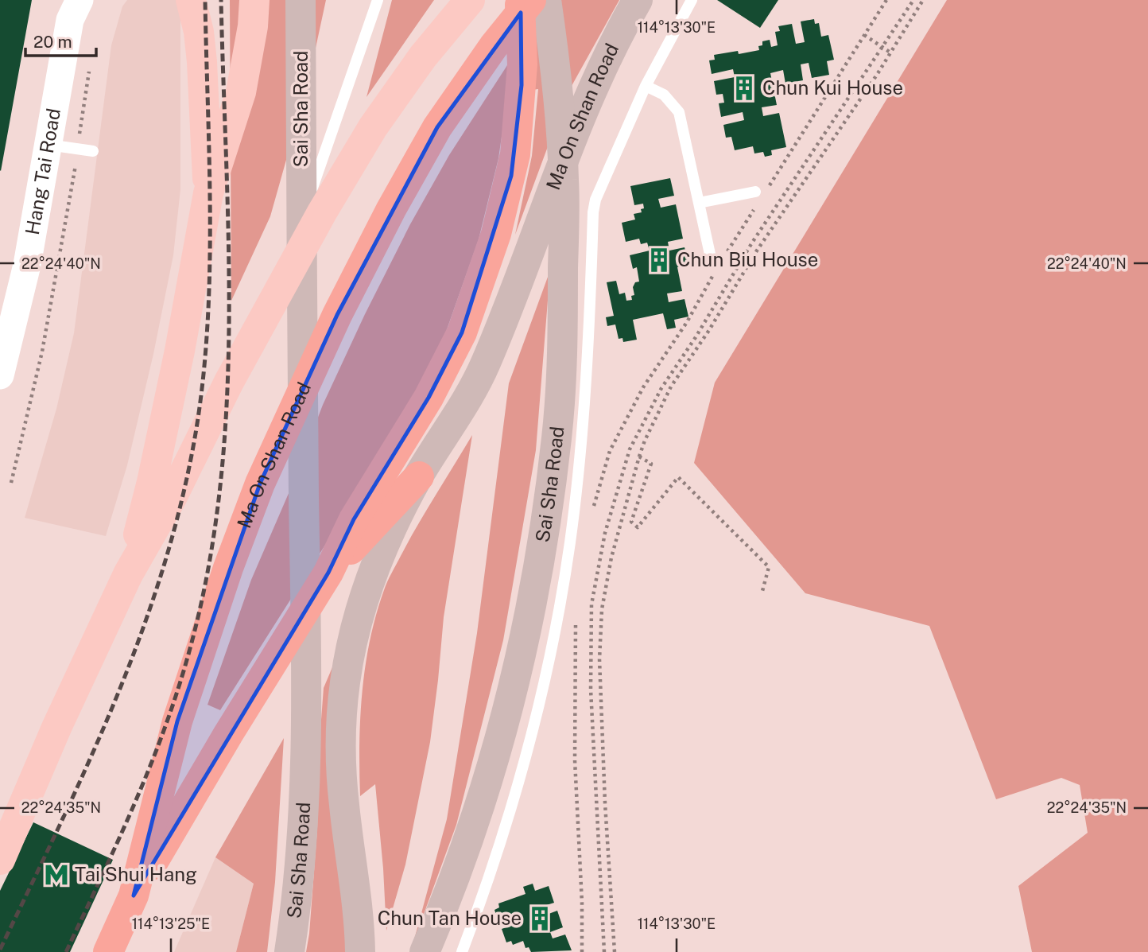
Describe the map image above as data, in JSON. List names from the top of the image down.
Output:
{
  "streets": {
    "highway": ["Ma On Shan Road"],
    "main road": ["Sai Sha Road"],
    "street": ["Hang Tai Road"]
  },
  "places": {
    "building": ["Chun Kui House", "Chun Biu House", "Chun Tan House"],
    "metro station": ["Tai Shui Hang"]
  },
  "scale_bar": "20 m",
  "coordinates": [
    "114°13'30\"E",
    "22°24'40\"N",
    "22°24'35\"N",
    "114°13'25\"E"
  ]
}
